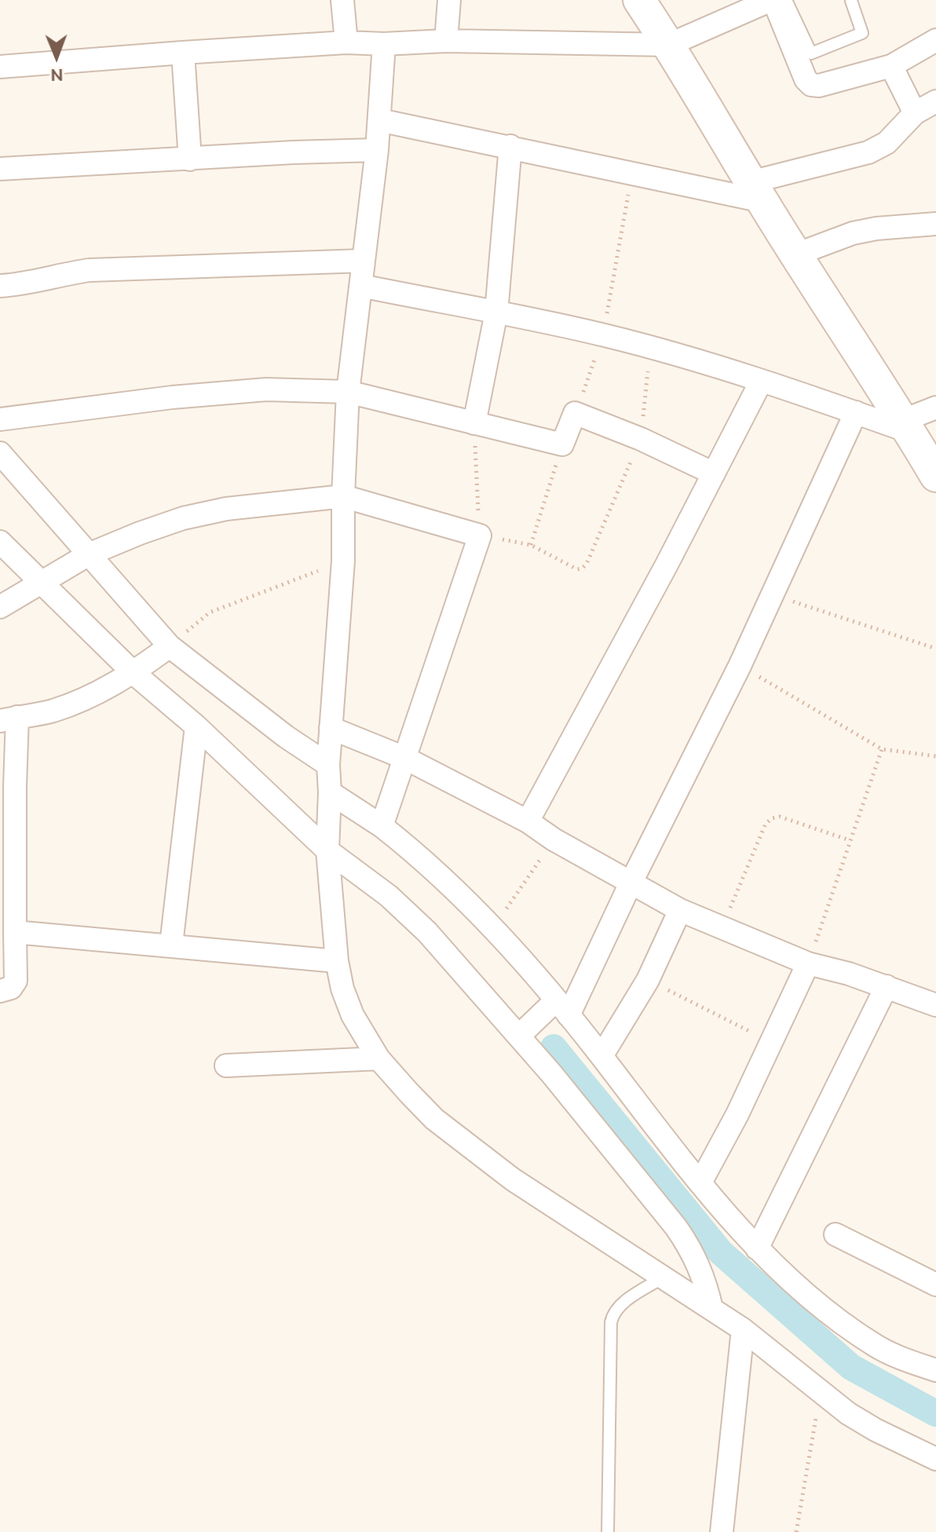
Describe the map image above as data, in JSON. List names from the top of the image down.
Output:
{
  "north": "bottom"
}
